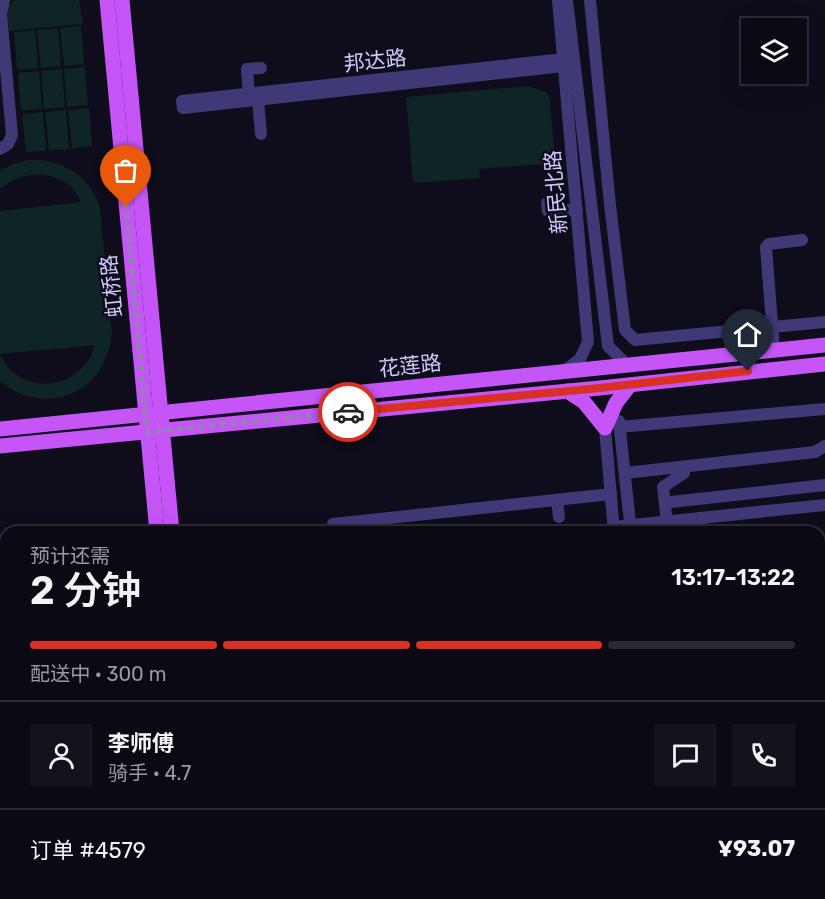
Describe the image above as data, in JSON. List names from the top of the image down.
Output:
{
  "streets": {
    "main road": ["虹桥路", "花莲路"],
    "street": ["邦达路", "新民北路"]
  },
  "crossings": [
    ["邦达路", "新民北路"],
    ["新民北路", "花莲路"],
    ["虹桥路", "花莲路"]
  ],
  "page": {
    "heading": ["2 分钟", "预计还需", "13:17–13:22"],
    "panel": [
      "李师傅",
      "骑手 · 4.7",
      "订单 #4579",
      "¥93.07"
    ],
    "bar": "配送中 · 300 m"
  }
}
